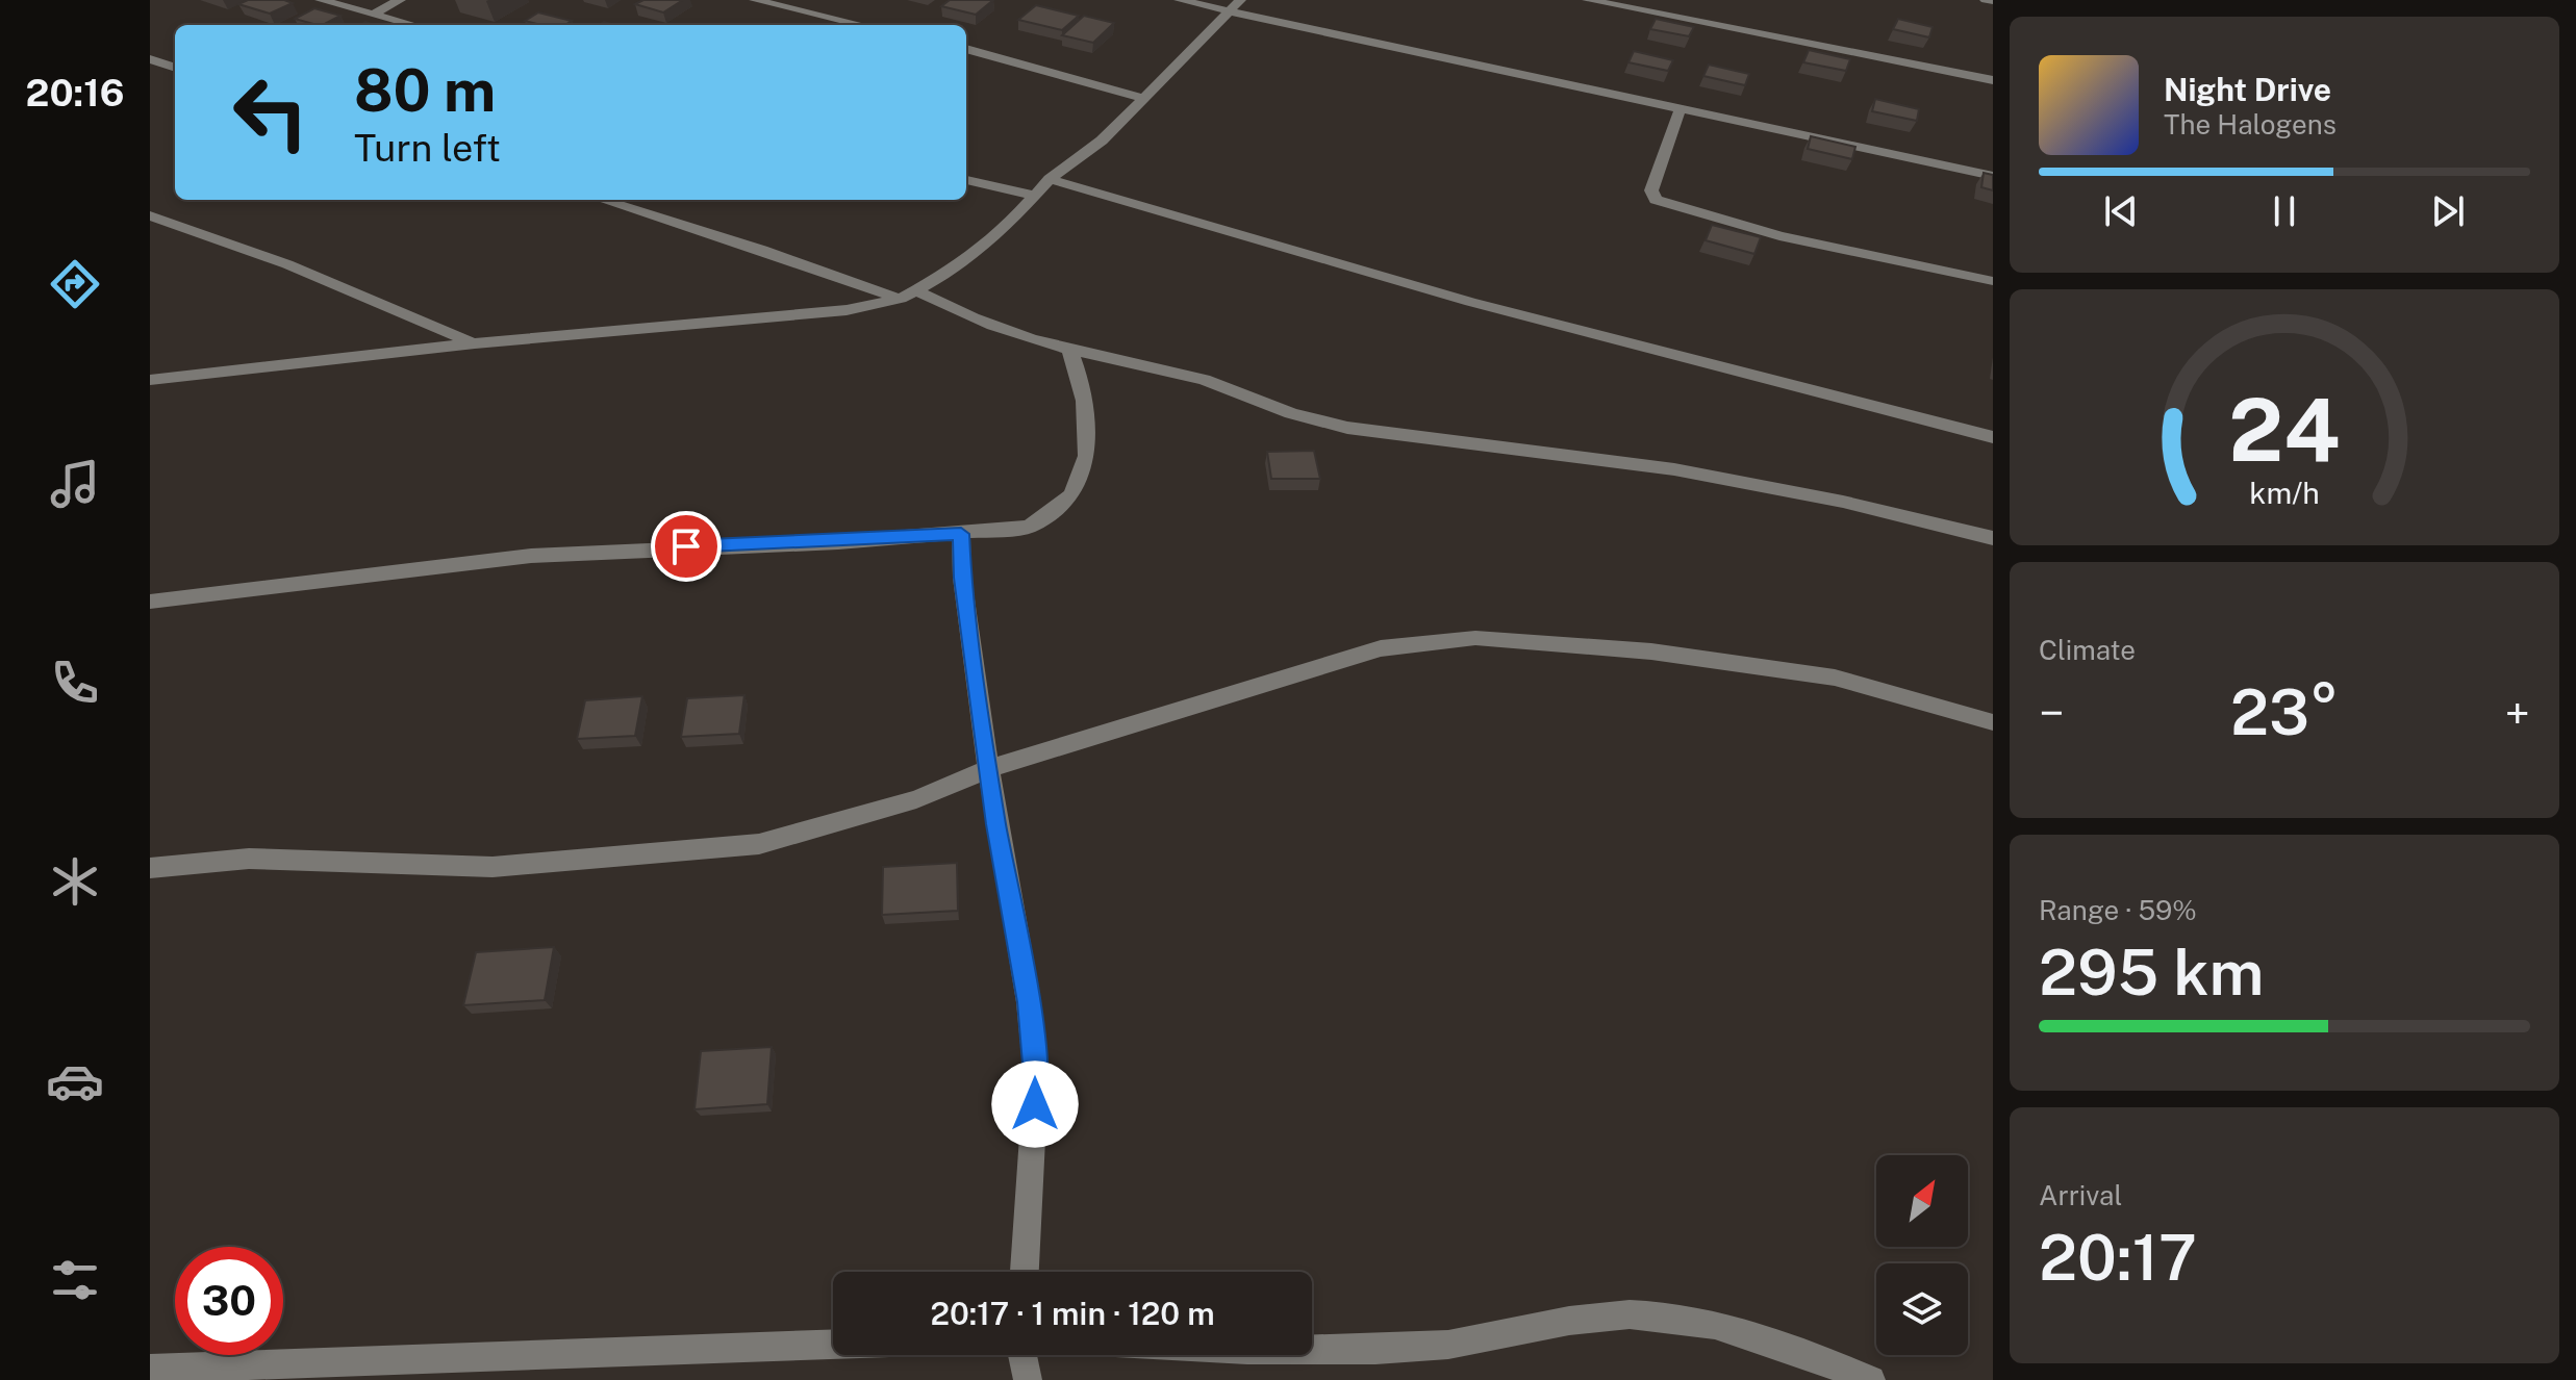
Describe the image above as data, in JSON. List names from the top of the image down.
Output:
{
  "north": "top right",
  "page": {
    "tabs": "20:16",
    "turn": ["80 m", "Turn left"],
    "song": ["Night Drive", "The Halogens"],
    "tile": [
      "Climate",
      ["Range · 59%", "295 km"],
      ["Arrival", "20:17"]
    ],
    "heat": ["−", "23°", "+"],
    "limit": "30",
    "trip": "20:17 · 1 min · 120 m",
    "gauge": ["24", "km/h"]
  }
}
